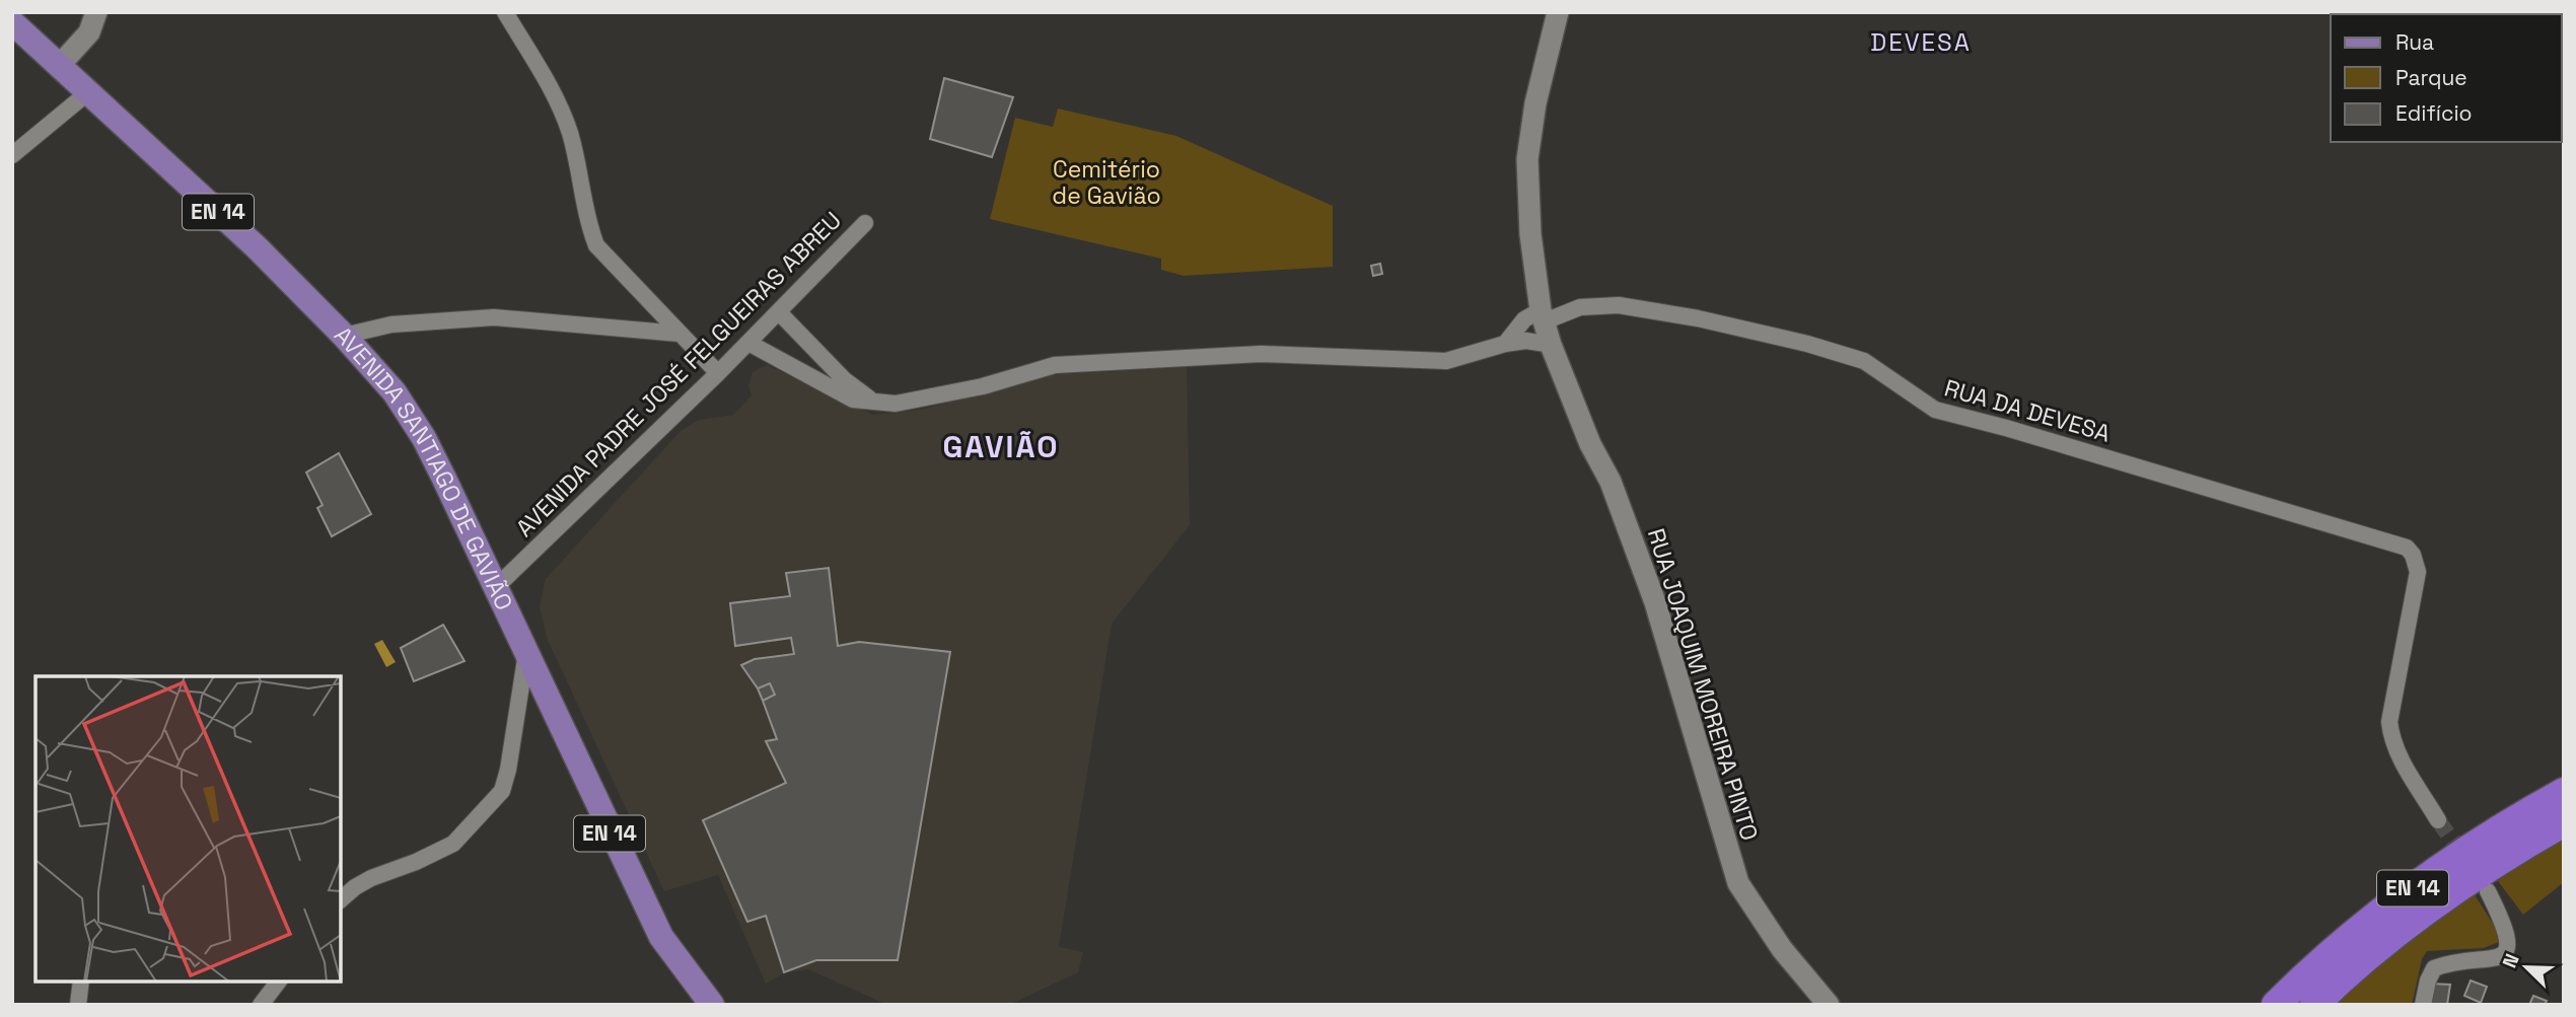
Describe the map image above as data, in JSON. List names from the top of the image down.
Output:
{
  "streets": {
    "highway": ["EN 14"],
    "main road": ["AVENIDA SANTIAGO DE GAVIÃO"],
    "street": ["AVENIDA PADRE JOSÉ FELGUEIRAS ABREU", "RUA DA DEVESA", "RUA JOAQUIM MOREIRA PINTO"]
  },
  "crossings": [
    ["AVENIDA PADRE JOSÉ FELGUEIRAS ABREU", "AVENIDA SANTIAGO DE GAVIÃO"],
    ["RUA DA DEVESA", "RUA JOAQUIM MOREIRA PINTO"]
  ],
  "districts": ["DEVESA", "GAVIÃO"],
  "parks": ["Cemitério de Gavião"],
  "legend": ["Rua", "Parque", "Edifício"],
  "north": "top left"
}
